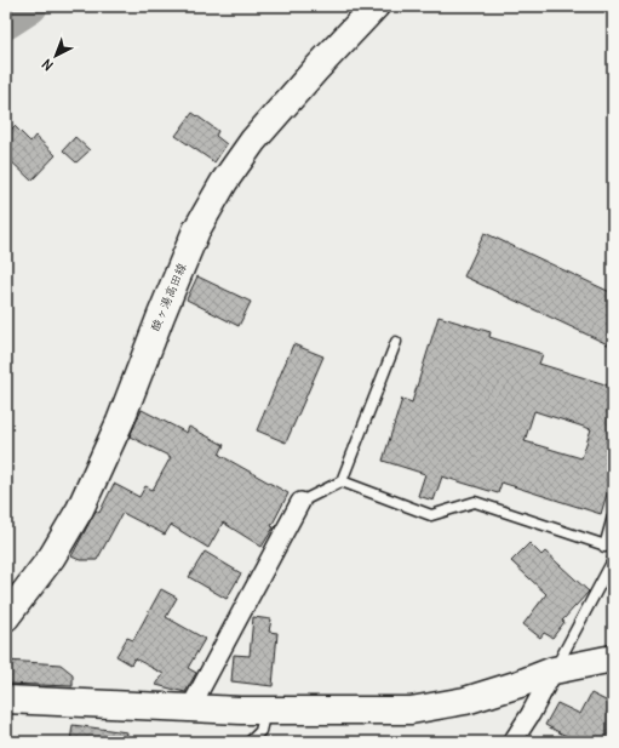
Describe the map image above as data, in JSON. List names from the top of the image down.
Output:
{
  "streets": {
    "main road": ["酸ヶ湯高田線"]
  },
  "north": "bottom left"
}
